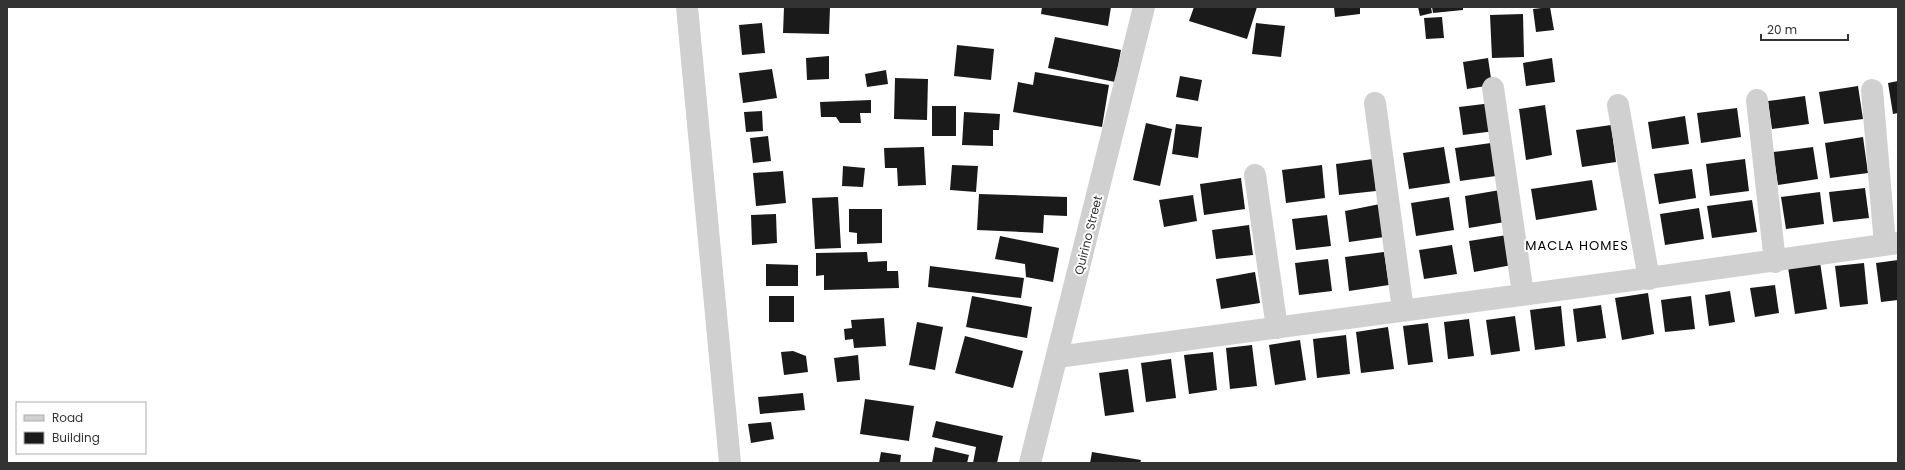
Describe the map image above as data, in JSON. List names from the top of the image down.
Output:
{
  "streets": {
    "street": ["Quirino Street"]
  },
  "districts": ["MACLA HOMES"],
  "legend": ["Road", "Building"],
  "scale_bar": "20 m"
}
